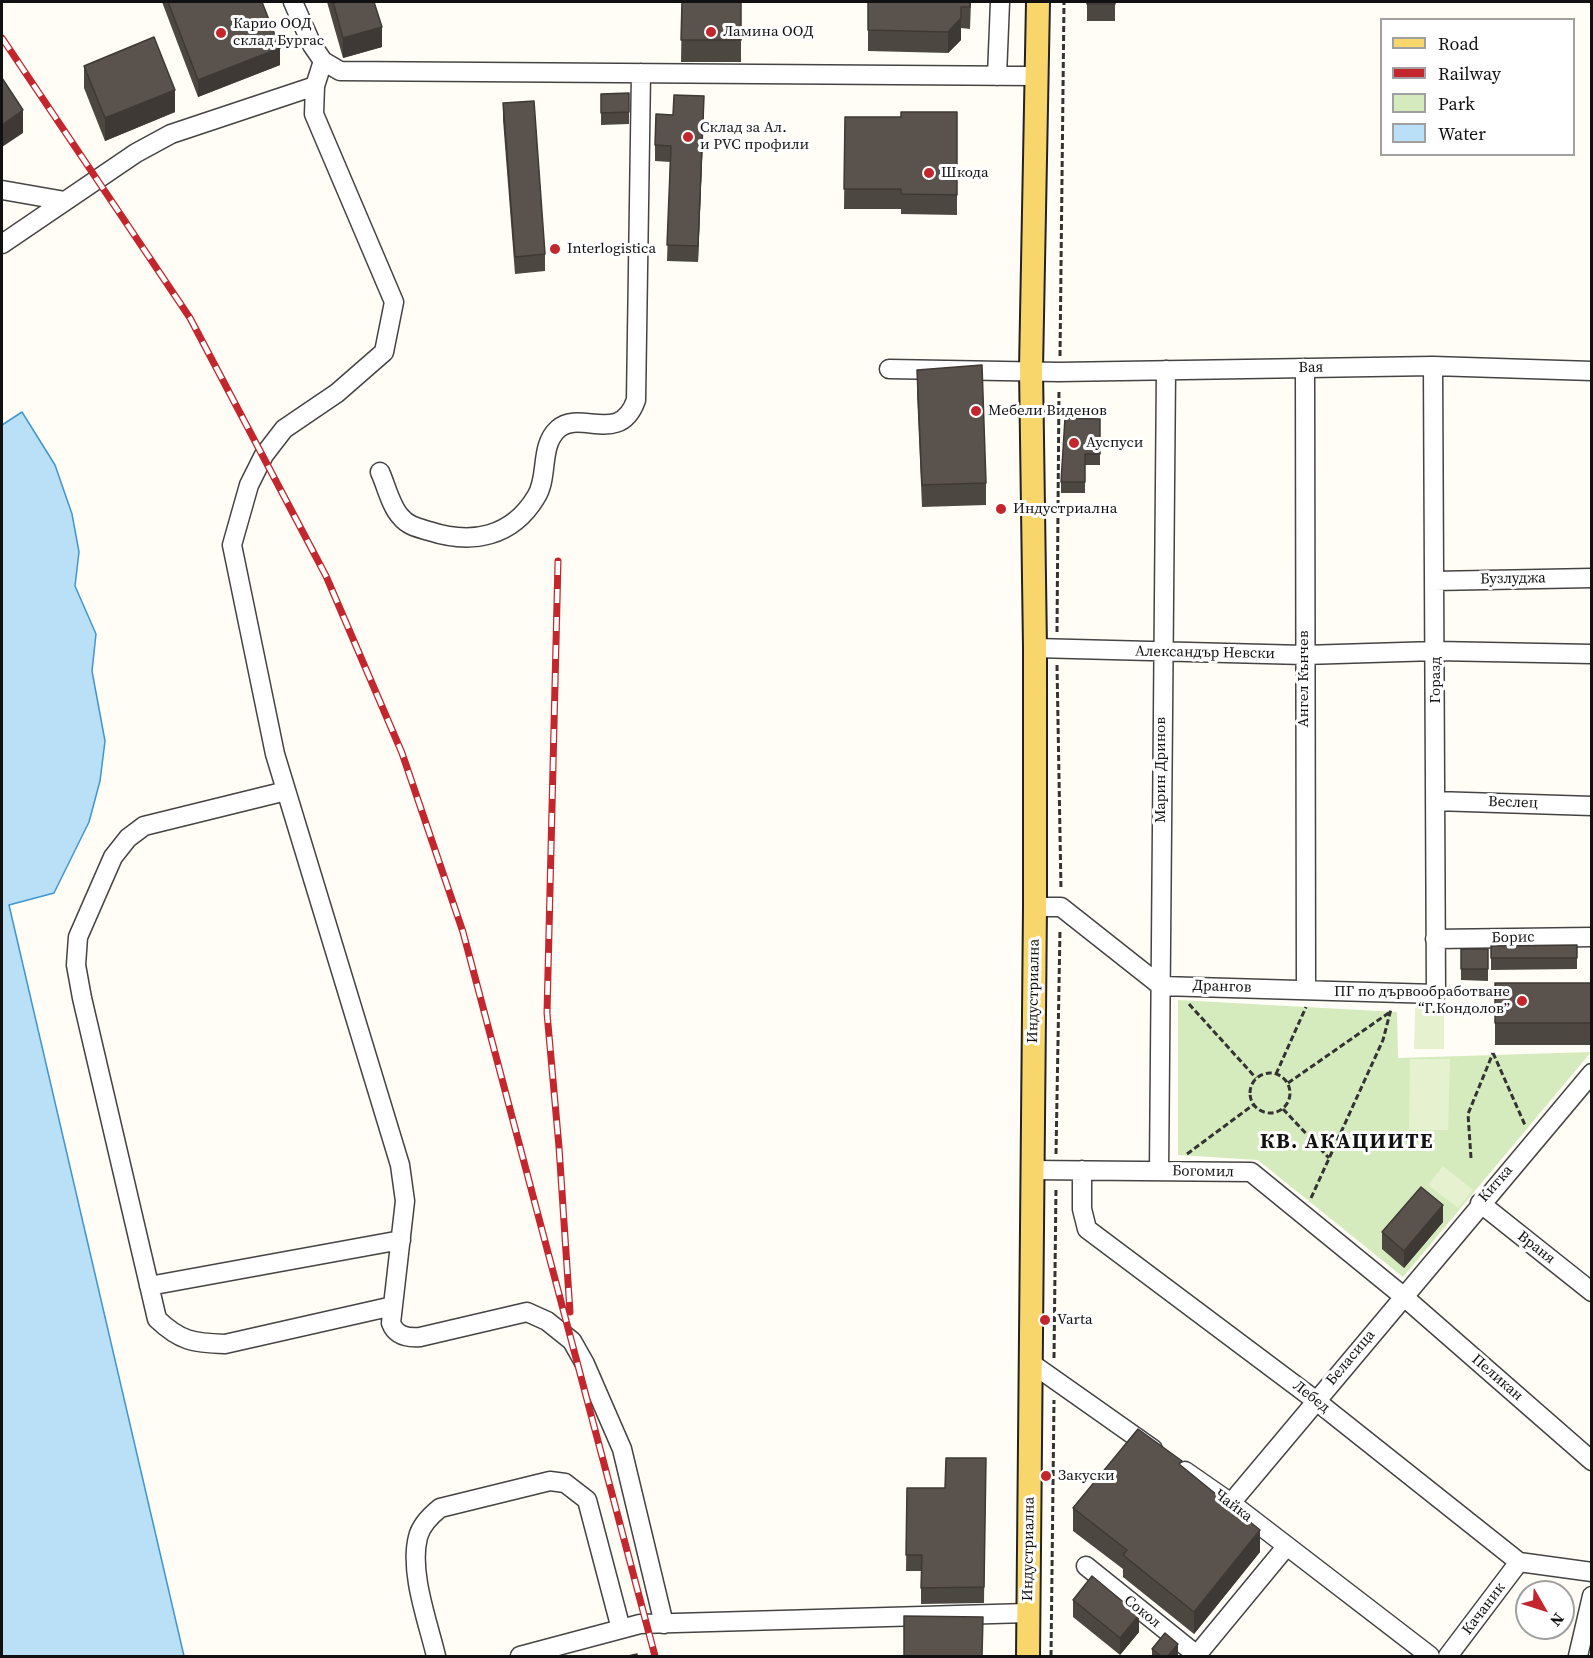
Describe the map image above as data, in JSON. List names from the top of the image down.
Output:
{
  "streets": {
    "main road": ["Индустриална"],
    "street": [
      "Вая",
      "Бузлуджа",
      "Александър Невски",
      "Ангел Кънчев",
      "Горазд",
      "Марин Дринов",
      "Веслец",
      "Борис",
      "Дрангов",
      "Богомил",
      "Китка",
      "Враня",
      "Беласица",
      "Пеликан",
      "Лебед",
      "Чайка",
      "Качаник",
      "Сокол"
    ]
  },
  "crossings": [
    ["Вая", "Ангел Кънчев"],
    ["Вая", "Горазд"],
    ["Вая", "Марин Дринов"],
    ["Вая", "Индустриална"],
    ["Бузлуджа", "Горазд"],
    ["Александър Невски", "Ангел Кънчев"],
    ["Александър Невски", "Горазд"],
    ["Александър Невски", "Марин Дринов"],
    ["Александър Невски", "Индустриална"],
    ["Ангел Кънчев", "Дрангов"],
    ["Горазд", "Веслец"],
    ["Горазд", "Борис"],
    ["Горазд", "Дрангов"],
    ["Марин Дринов", "Дрангов"],
    ["Марин Дринов", "Богомил"],
    ["Индустриална", "Богомил"],
    ["Индустриална", "Чайка"],
    ["Богомил", "Китка"],
    ["Богомил", "Беласица"],
    ["Богомил", "Пеликан"],
    ["Богомил", "Лебед"],
    ["Китка", "Враня"],
    ["Китка", "Беласица"],
    ["Китка", "Пеликан"],
    ["Беласица", "Пеликан"],
    ["Беласица", "Лебед"],
    ["Беласица", "Чайка"],
    ["Лебед", "Качаник"]
  ],
  "districts": ["КВ. АКАЦИИТЕ"],
  "places": [
    "Ламина ООД",
    "Карио ООД склад Бургас",
    "Склад за Ал. и PVC профили",
    "Шкода",
    "Interlogistica",
    "Мебели Виденов",
    "Ауспуси",
    "Индустриална",
    "ПГ по дървообработване “Г.Кондолов”",
    "Varta",
    "Закуски"
  ],
  "legend": [
    "Road",
    "Railway",
    "Park",
    "Water"
  ],
  "north": "bottom right"
}
